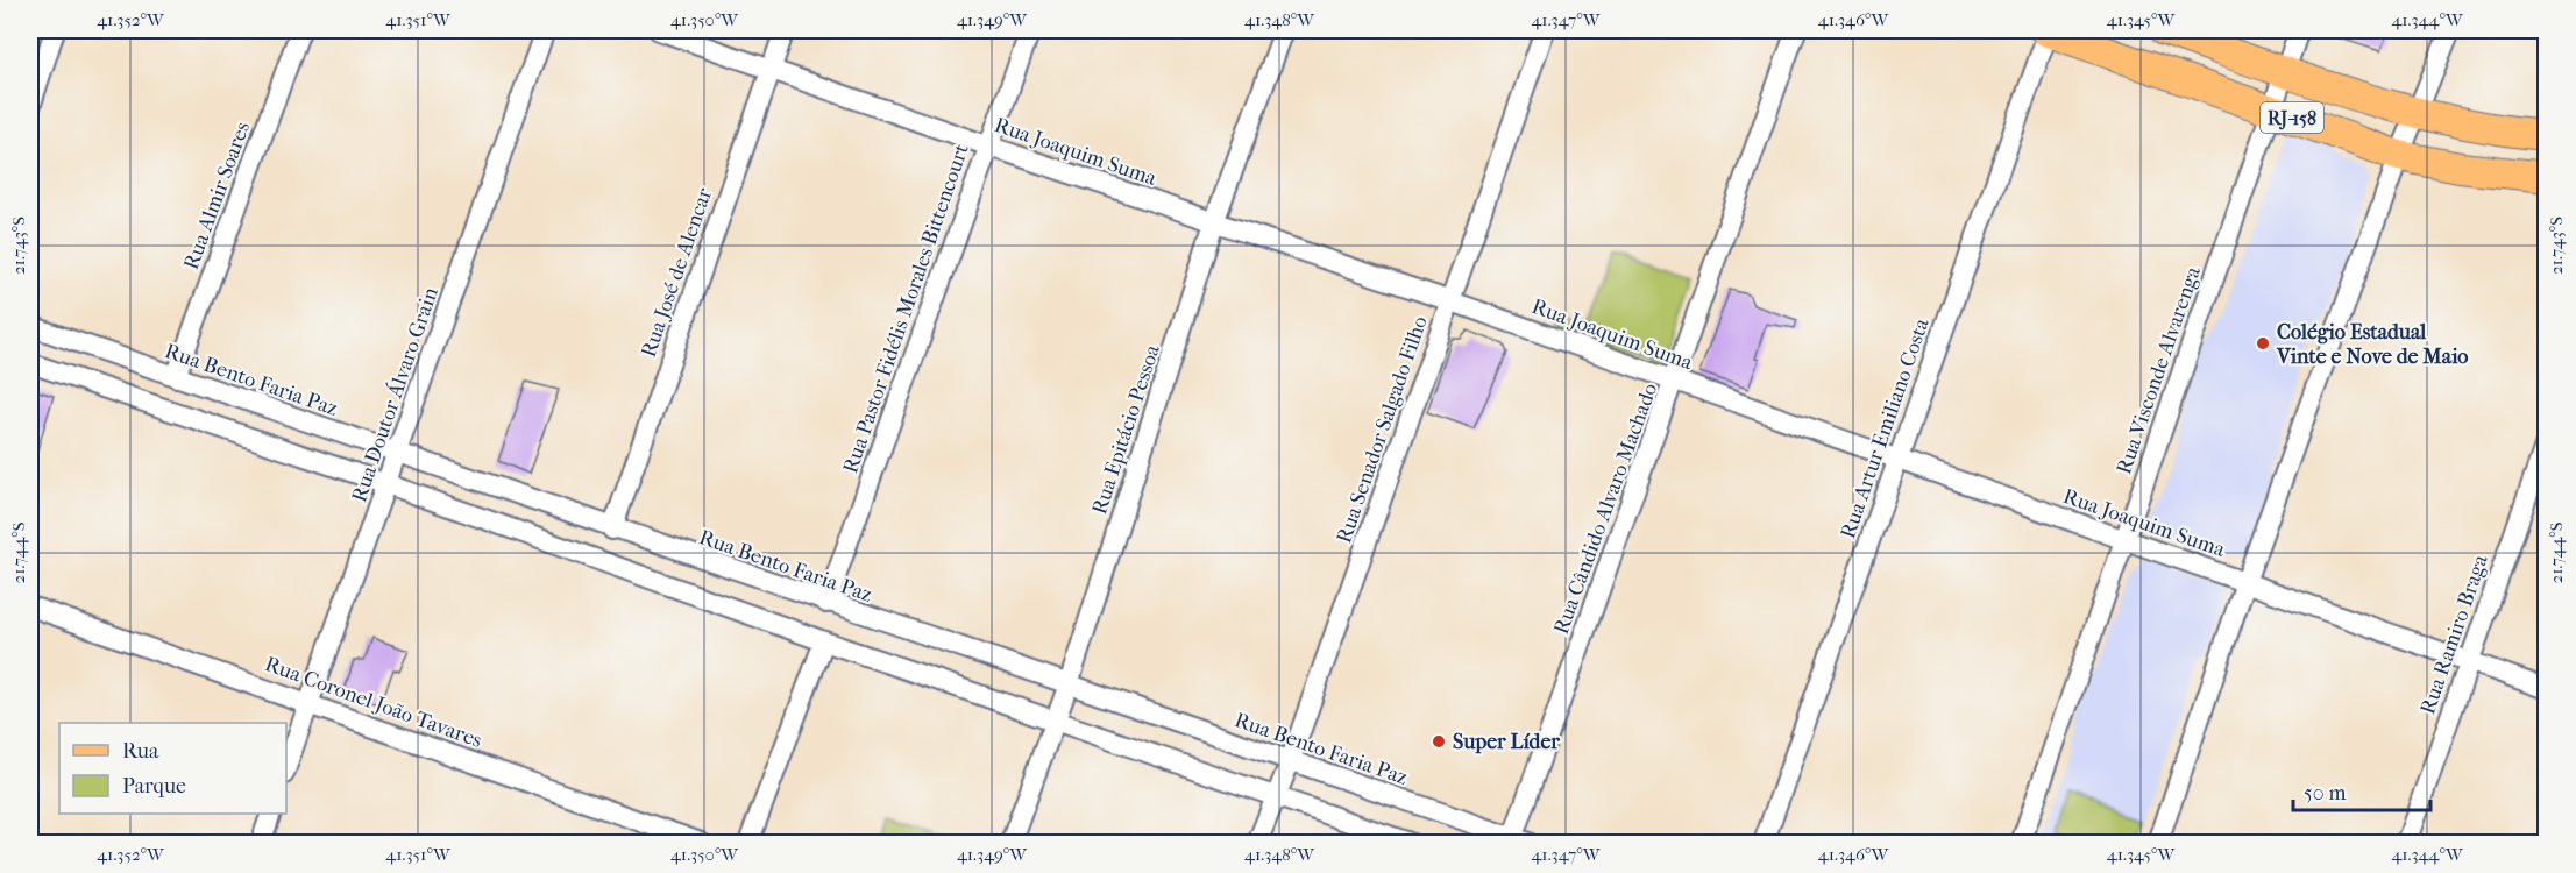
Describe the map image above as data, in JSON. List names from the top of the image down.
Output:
{
  "streets": {
    "main road": ["RJ-158"],
    "street": [
      "Rua Joaquim Suma",
      "Rua Almir Soares",
      "Rua José de Alencar",
      "Rua Pastor Fidélis Morales Bittencourt",
      "Rua Visconde Alvarenga",
      "Rua Bento Faria Paz",
      "Rua Doutor Álvaro Grain",
      "Rua Artur Emiliano Costa",
      "Rua Epitácio Pessoa",
      "Rua Senador Salgado Filho",
      "Rua Cândido Alvaro Machado",
      "Rua Ramiro Braga",
      "Rua Coronel João Tavares"
    ]
  },
  "crossings": [
    ["RJ-158", "Rua Visconde Alvarenga"],
    ["RJ-158", "Rua Artur Emiliano Costa"],
    ["Rua Joaquim Suma", "Rua José de Alencar"],
    ["Rua Joaquim Suma", "Rua Pastor Fidélis Morales Bittencourt"],
    ["Rua Joaquim Suma", "Rua Visconde Alvarenga"],
    ["Rua Joaquim Suma", "Rua Artur Emiliano Costa"],
    ["Rua Joaquim Suma", "Rua Epitácio Pessoa"],
    ["Rua Joaquim Suma", "Rua Senador Salgado Filho"],
    ["Rua Joaquim Suma", "Rua Cândido Alvaro Machado"],
    ["Rua Joaquim Suma", "Rua Ramiro Braga"],
    ["Rua Almir Soares", "Rua Bento Faria Paz"],
    ["Rua José de Alencar", "Rua Bento Faria Paz"],
    ["Rua Pastor Fidélis Morales Bittencourt", "Rua Bento Faria Paz"],
    ["Rua Bento Faria Paz", "Rua Doutor Álvaro Grain"],
    ["Rua Bento Faria Paz", "Rua Epitácio Pessoa"],
    ["Rua Bento Faria Paz", "Rua Senador Salgado Filho"],
    ["Rua Bento Faria Paz", "Rua Cândido Alvaro Machado"],
    ["Rua Doutor Álvaro Grain", "Rua Coronel João Tavares"]
  ],
  "places": ["Colégio Estadual Vinte e Nove de Maio", "Super Líder"],
  "legend": ["Rua", "Parque"],
  "scale_bar": "50 m",
  "coordinates": [
    "41.352°W",
    "41.351°W",
    "41.350°W",
    "41.349°W",
    "41.348°W",
    "41.347°W",
    "41.346°W",
    "41.345°W",
    "41.344°W",
    "21.743°S",
    "21.744°S"
  ]
}
